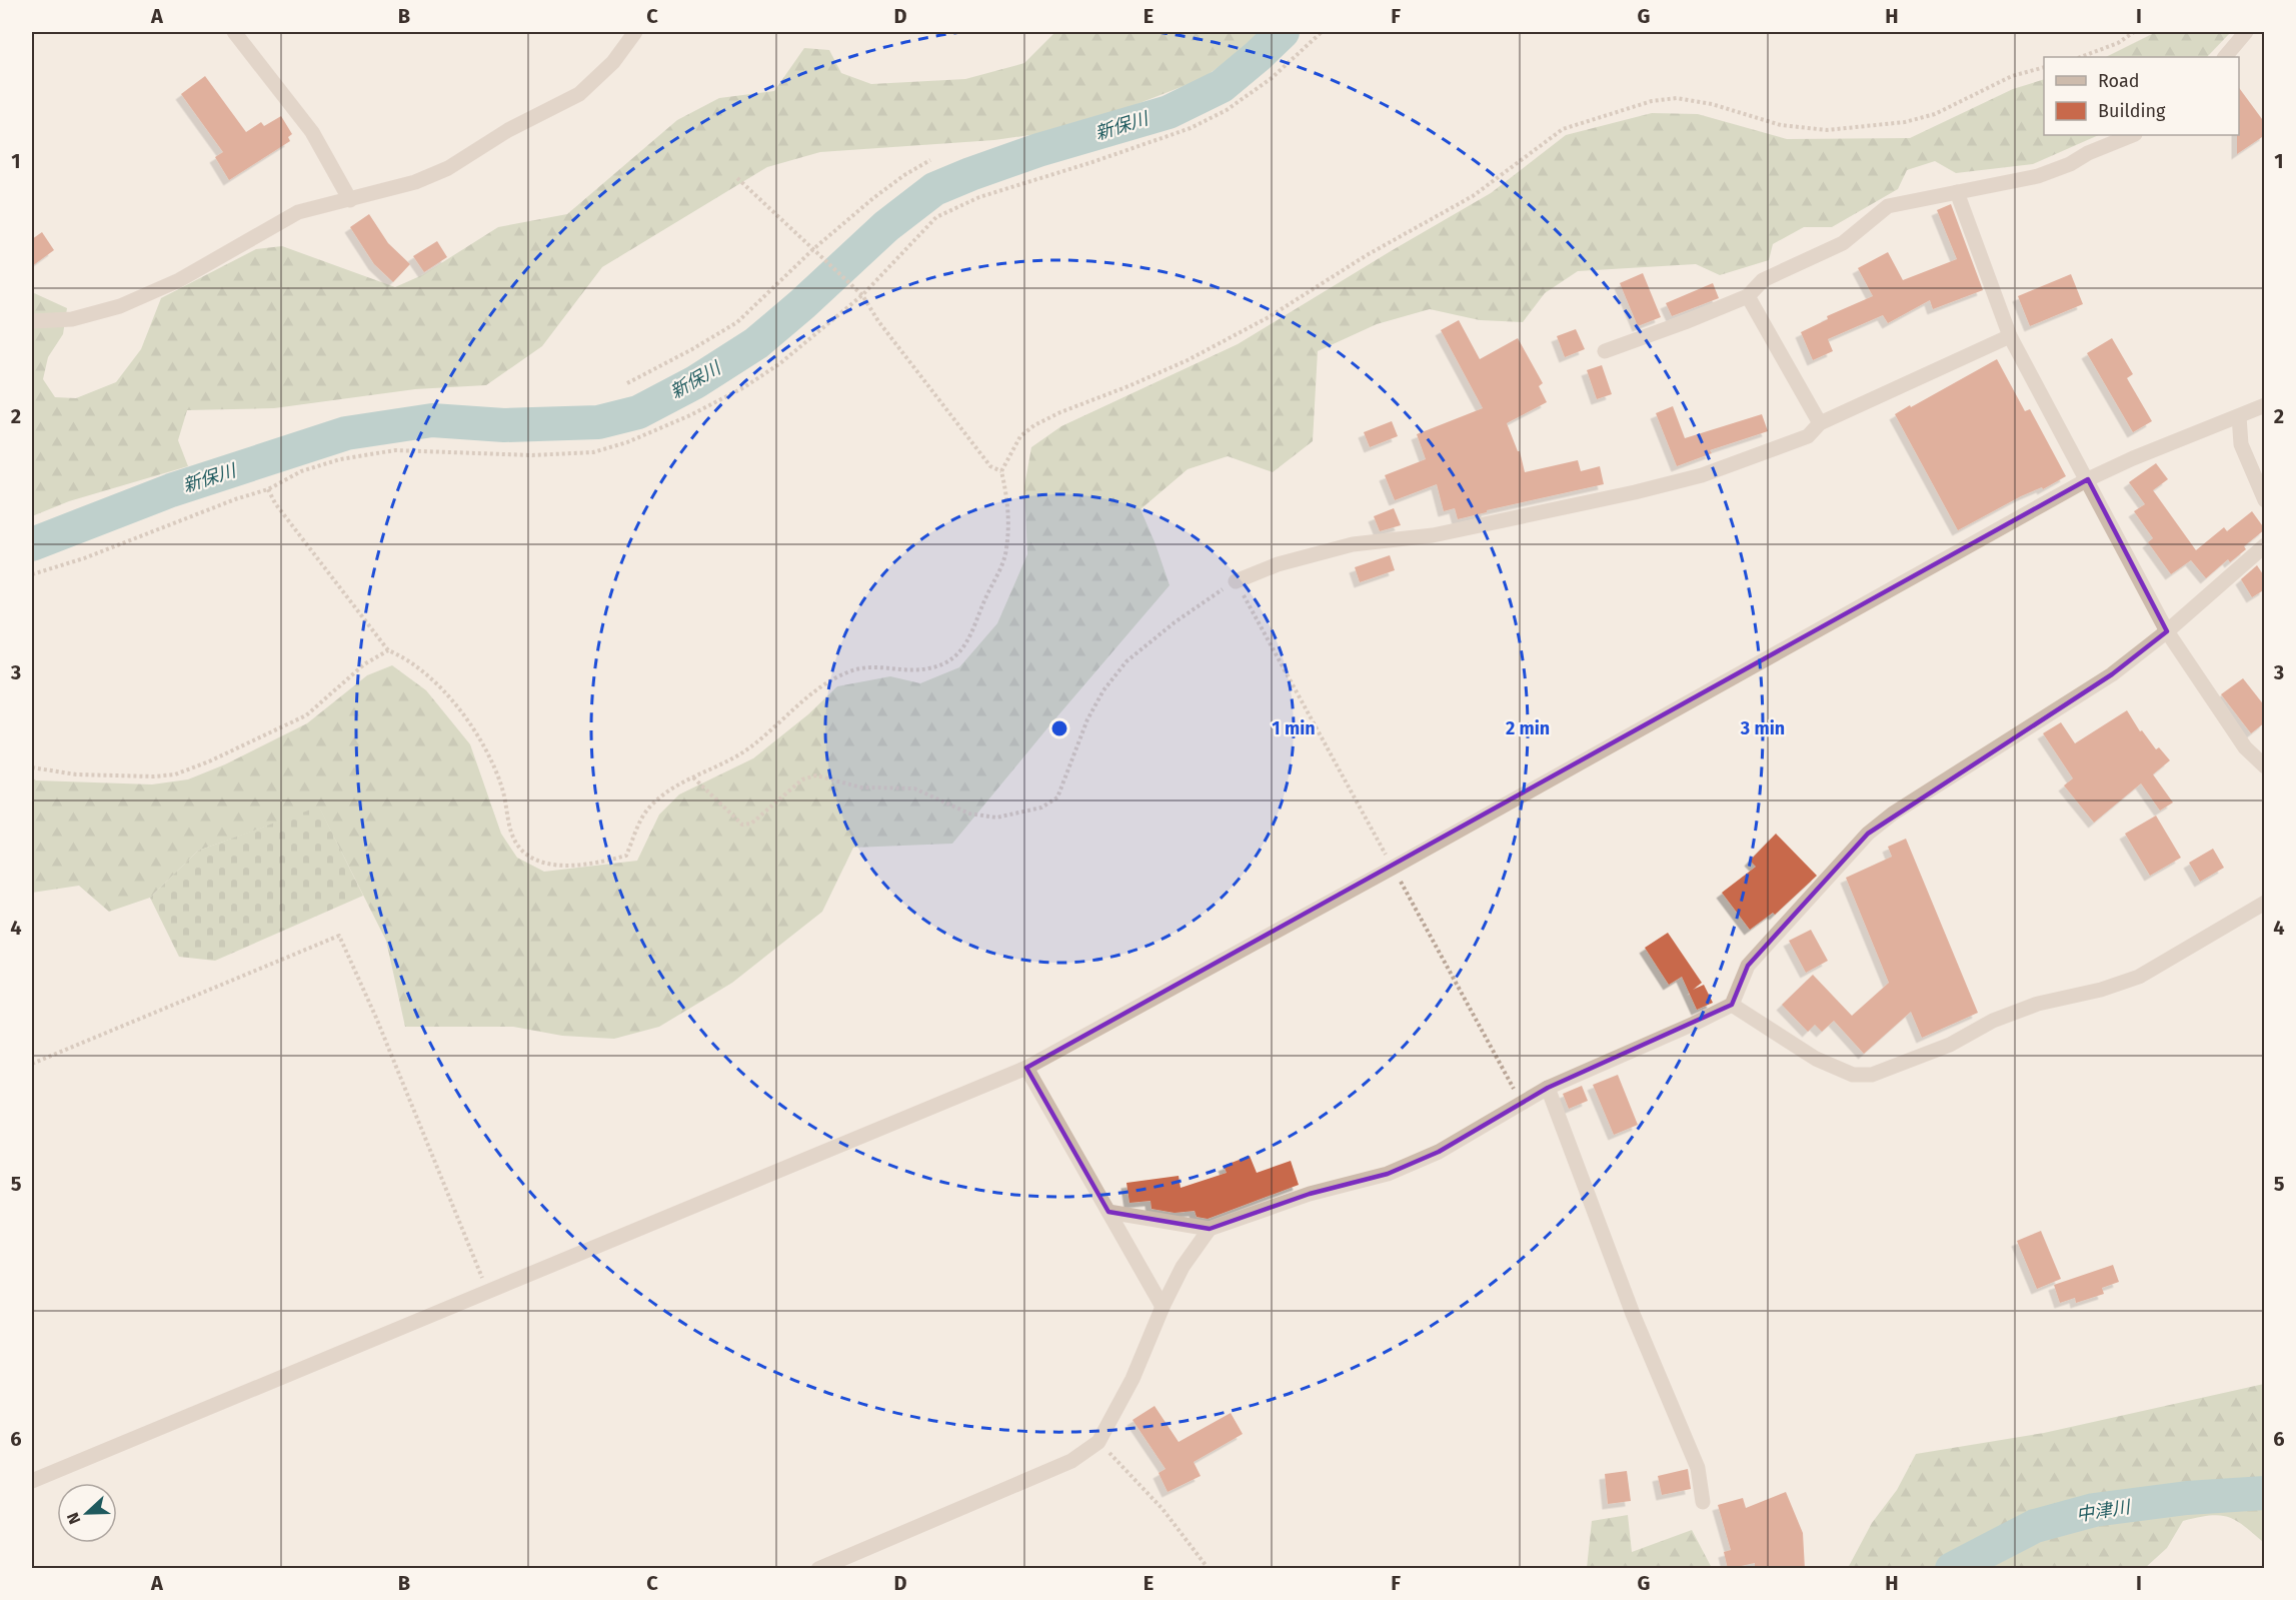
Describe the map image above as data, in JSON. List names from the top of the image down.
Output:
{
  "water": ["新保川", "中津川"],
  "legend": ["Road", "Building"],
  "north": "left",
  "grid": {
    "columns": [
      "A",
      "B",
      "C",
      "D",
      "E",
      "F",
      "G",
      "H",
      "I"
    ],
    "rows": [
      "1",
      "2",
      "3",
      "4",
      "5",
      "6"
    ]
  },
  "rings": ["1 min", "2 min", "3 min"]
}
